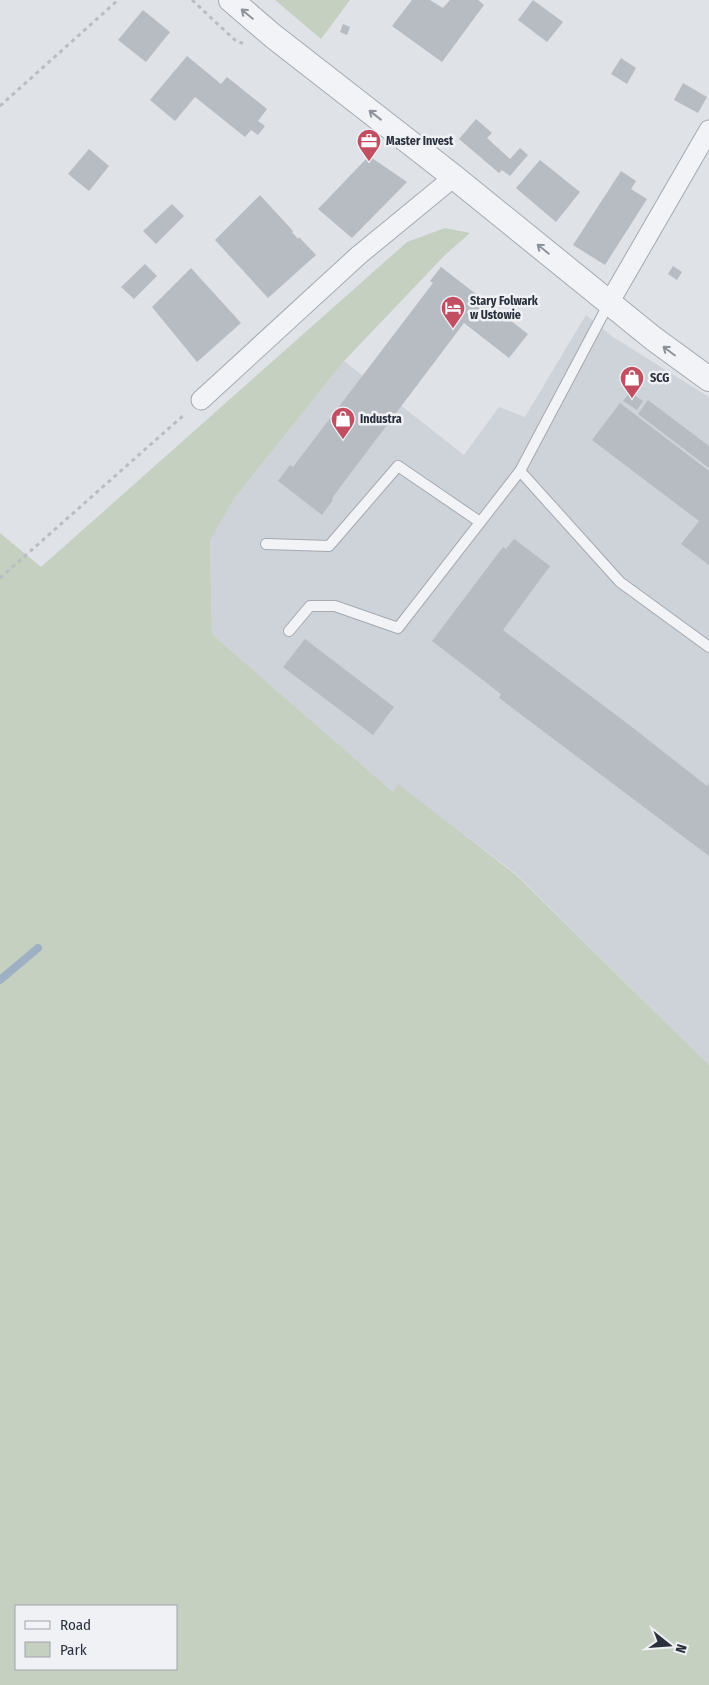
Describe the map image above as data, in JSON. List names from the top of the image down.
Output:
{
  "places": {
    "office": ["Master Invest"],
    "hotel": ["Stary Folwark w Ustowie"],
    "shop": ["SCG", "Industra"]
  },
  "legend": ["Road", "Park"],
  "north": "right"
}
